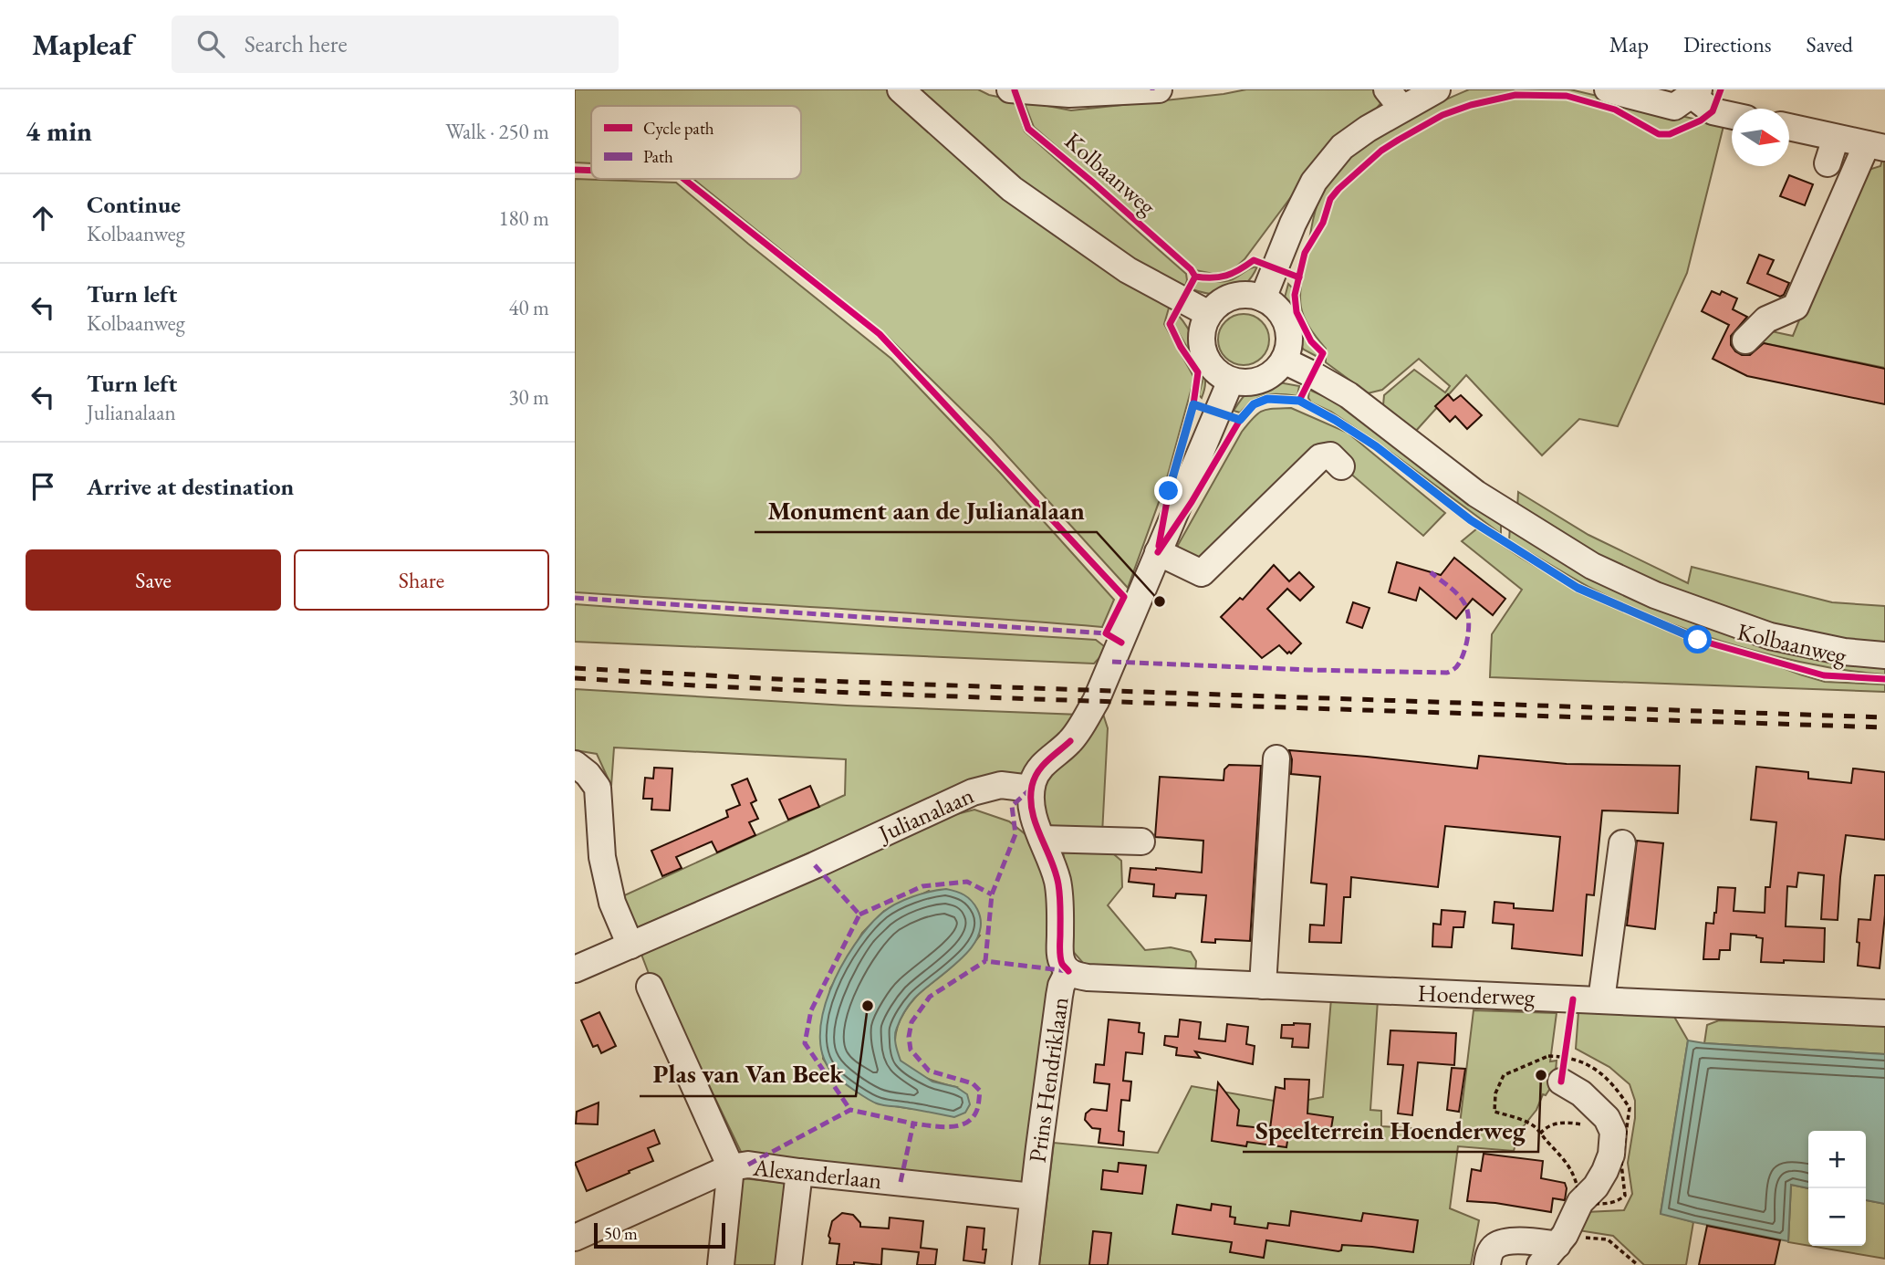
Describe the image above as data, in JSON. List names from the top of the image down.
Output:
{
  "streets": {
    "street": [
      "Kolbaanweg",
      "Julianalaan",
      "Hoenderweg",
      "Prins Hendriklaan",
      "Alexanderlaan"
    ]
  },
  "crossings": [
    ["Julianalaan", "Prins Hendriklaan"],
    ["Hoenderweg", "Prins Hendriklaan"],
    ["Prins Hendriklaan", "Alexanderlaan"]
  ],
  "places": ["Monument aan de Julianalaan", "Plas van Van Beek", "Speelterrein Hoenderweg"],
  "legend": ["Cycle path", "Path"],
  "scale_bar": "50 m",
  "north": "right",
  "page": {
    "header": "Mapleaf",
    "search": "Search here",
    "nav": ["Map", "Directions", "Saved"],
    "heading": ["4 min", "Walk · 250 m"],
    "list": [
      ["Continue", "Kolbaanweg", "180 m"],
      ["Turn left", "Kolbaanweg", "40 m"],
      ["Turn left", "Julianalaan", "30 m"],
      "Arrive at destination"
    ],
    "buttons": ["Save", "Share"],
    "map_buttons": ["+", "−"],
    "scale": "50 m"
  }
}
